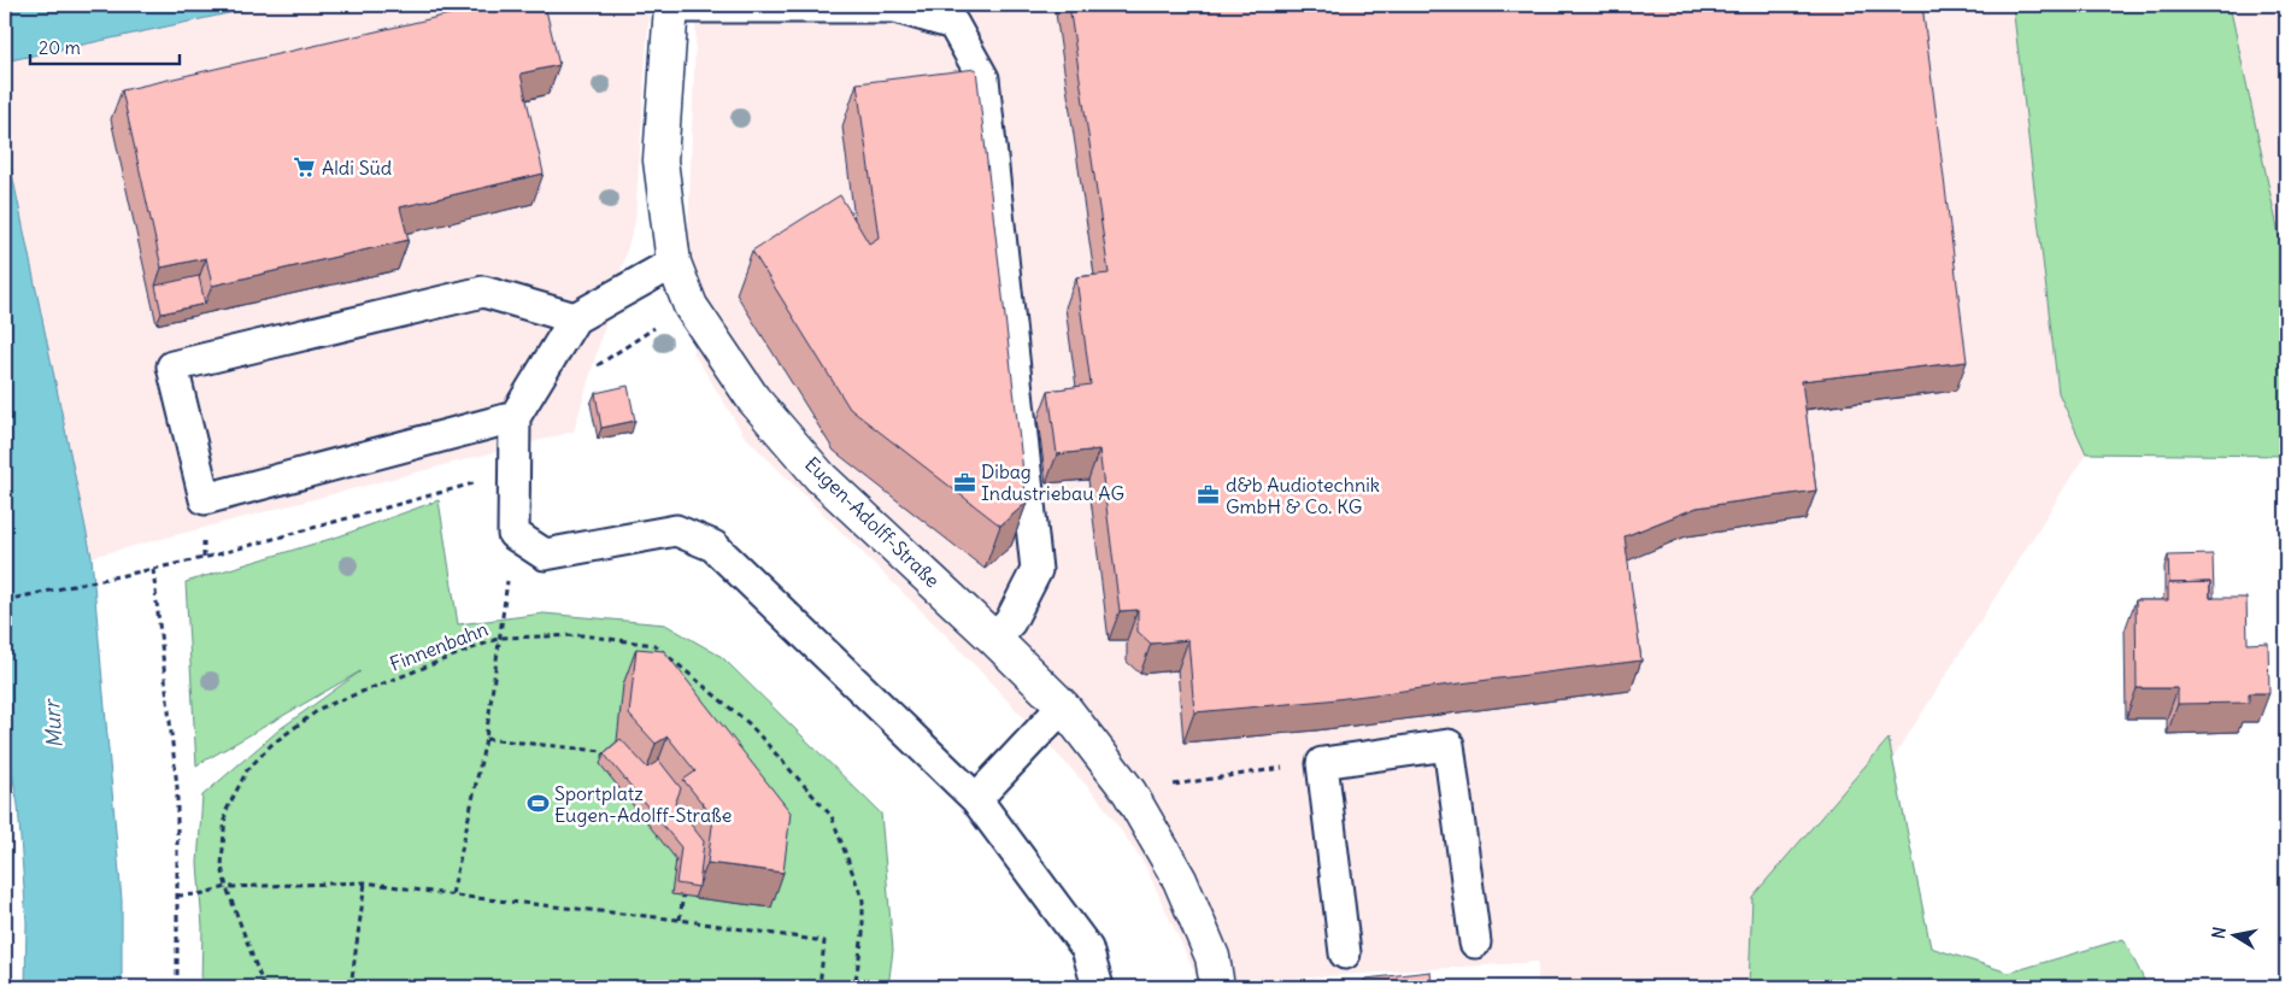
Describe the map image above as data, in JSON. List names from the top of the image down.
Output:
{
  "streets": {
    "street": ["Eugen-Adolff-Straße"],
    "path": ["Finnenbahn"]
  },
  "water": ["Murr"],
  "places": {
    "supermarket": ["Aldi Süd"],
    "office": ["Dibag Industriebau AG", "d&b Audiotechnik GmbH & Co. KG"],
    "sports": ["Sportplatz Eugen-Adolff-Straße"]
  },
  "scale_bar": "20 m",
  "north": "left"
}
